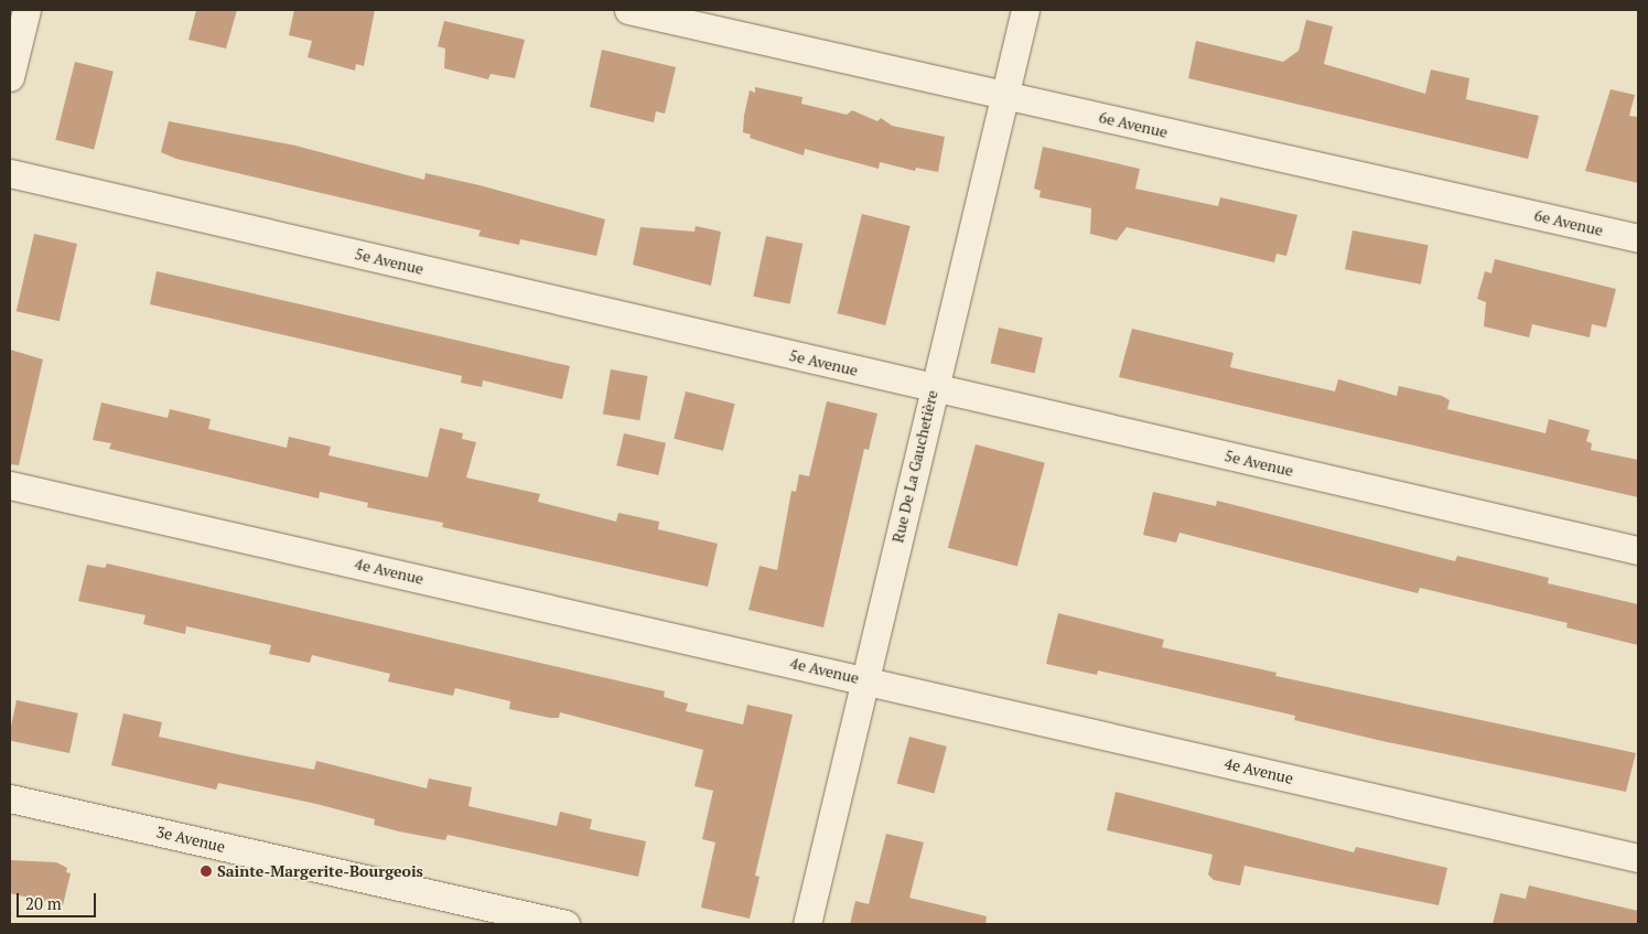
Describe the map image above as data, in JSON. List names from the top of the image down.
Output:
{
  "streets": {
    "street": [
      "6e Avenue",
      "5e Avenue",
      "Rue De La Gauchetière",
      "4e Avenue",
      "3e Avenue"
    ]
  },
  "crossings": [
    ["6e Avenue", "Rue De La Gauchetière"],
    ["5e Avenue", "Rue De La Gauchetière"],
    ["Rue De La Gauchetière", "4e Avenue"]
  ],
  "places": ["Sainte-Margerite-Bourgeois"],
  "scale_bar": "20 m"
}
